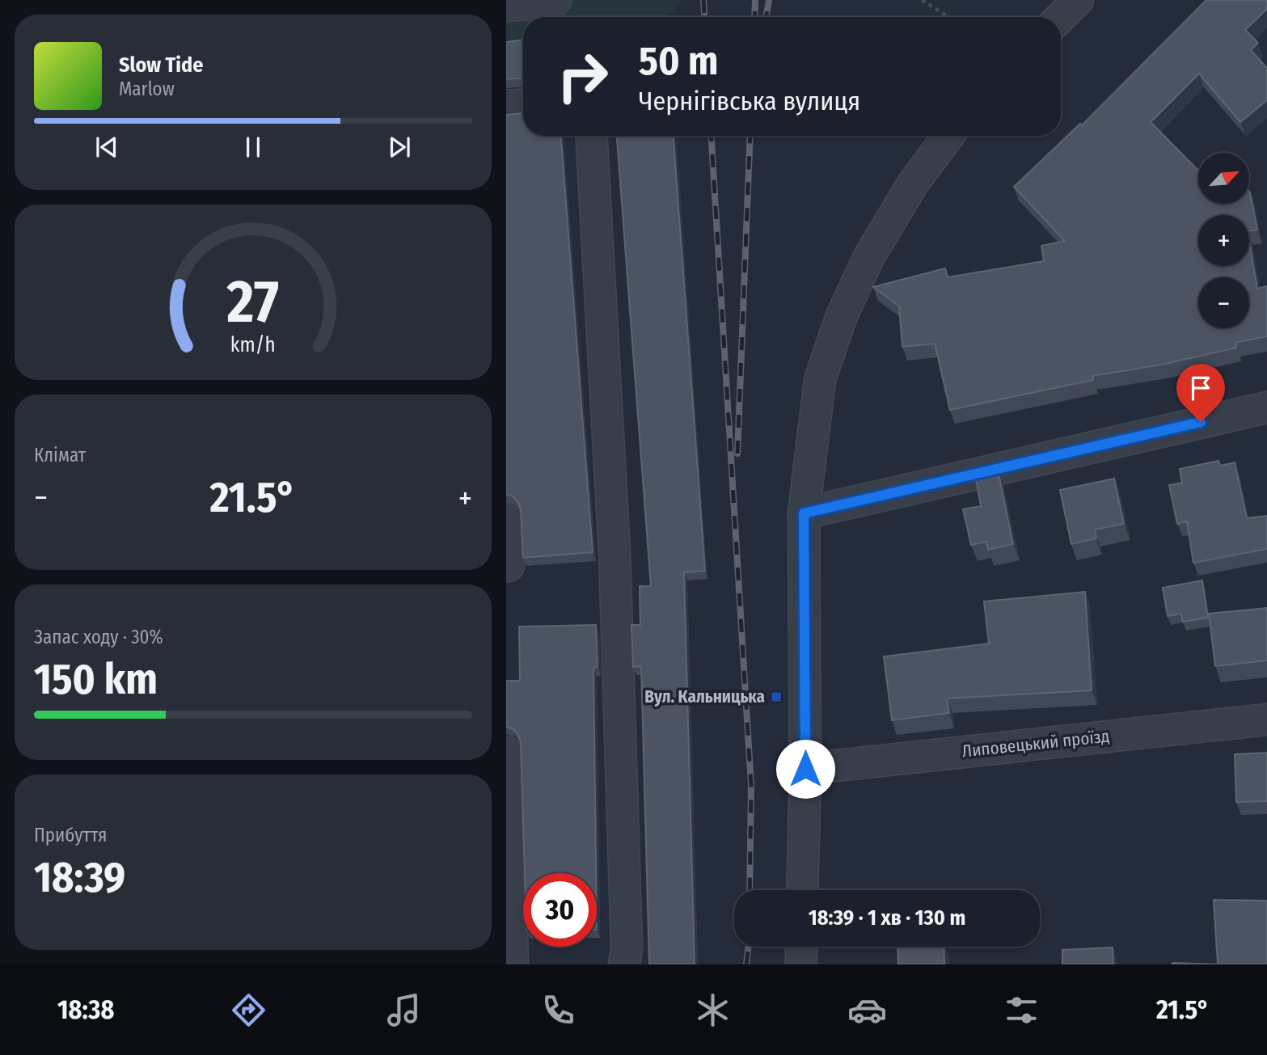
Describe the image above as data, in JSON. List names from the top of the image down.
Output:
{
  "streets": {
    "street": ["Липовецький проїзд"]
  },
  "places": {
    "transit": ["Вул. Кальницька"]
  },
  "north": "top right",
  "page": {
    "turn": ["50 m", "Чернігівська вулиця"],
    "song": ["Slow Tide", "Marlow"],
    "map_buttons": ["+", "−"],
    "tile": [
      "Клімат",
      ["Запас ходу · 30%", "150 km"],
      ["Прибуття", "18:39"]
    ],
    "heat": ["−", "21.5°", "+"],
    "limit": "30",
    "trip": "18:39 · 1 хв · 130 m",
    "tabs": ["18:38", "21.5°"],
    "gauge": ["27", "km/h"]
  }
}
